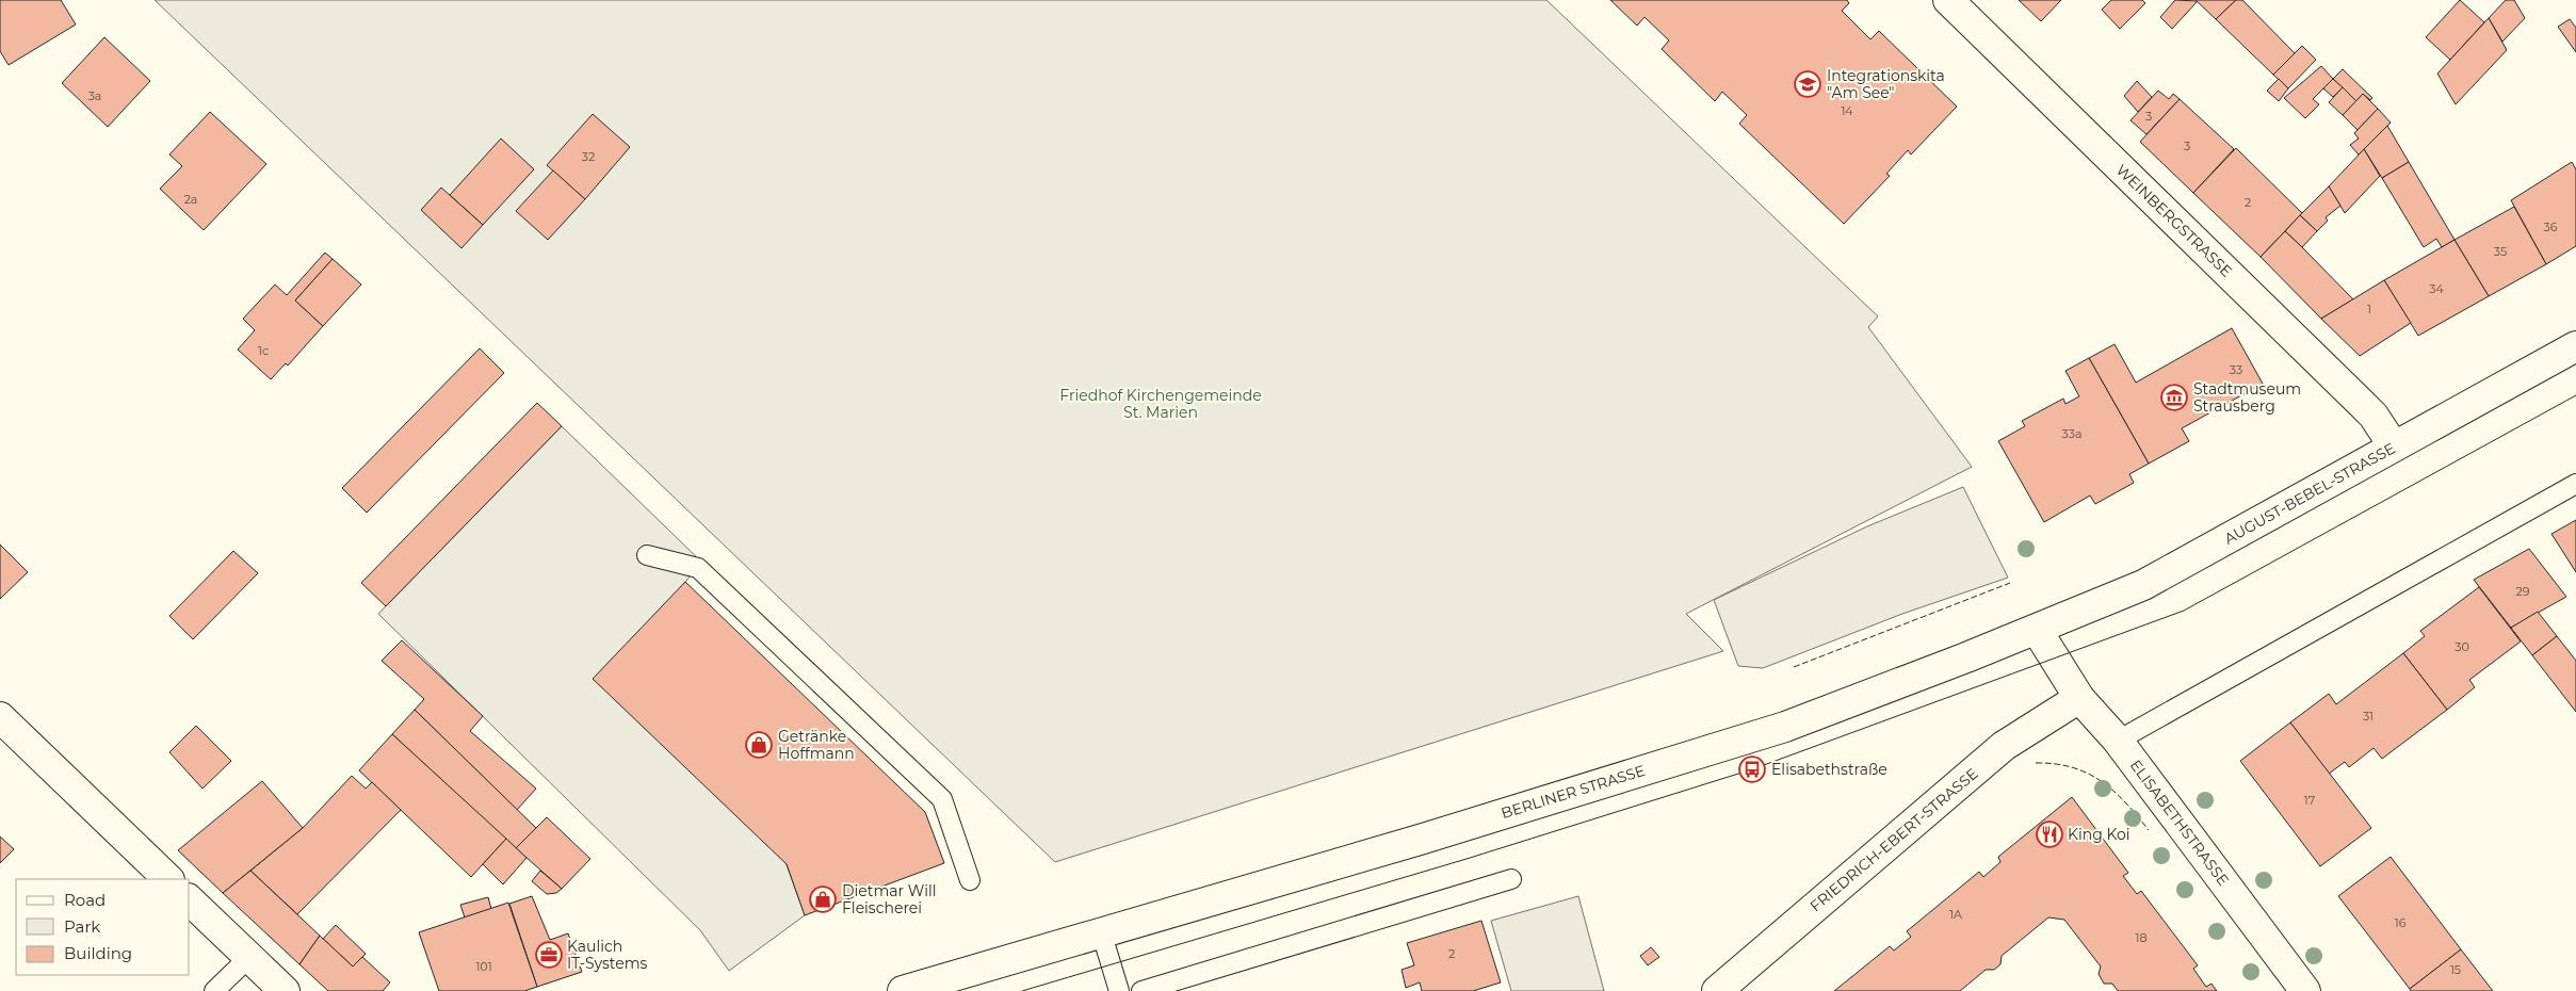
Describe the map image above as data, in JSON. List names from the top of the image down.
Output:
{
  "streets": {
    "street": [
      "WEINBERGSTRASSE",
      "AUGUST-BEBEL-STRASSE",
      "BERLINER STRASSE",
      "ELISABETHSTRASSE",
      "FRIEDRICH-EBERT-STRASSE"
    ]
  },
  "crossings": [
    ["WEINBERGSTRASSE", "AUGUST-BEBEL-STRASSE"],
    ["AUGUST-BEBEL-STRASSE", "BERLINER STRASSE"],
    ["AUGUST-BEBEL-STRASSE", "ELISABETHSTRASSE"],
    ["BERLINER STRASSE", "ELISABETHSTRASSE"],
    ["ELISABETHSTRASSE", "FRIEDRICH-EBERT-STRASSE"]
  ],
  "parks": ["Friedhof Kirchengemeinde St. Marien"],
  "places": {
    "school or university": ["Integrationskita \"Am See\""],
    "museum": ["Stadtmuseum Strausberg"],
    "shop": ["Getränke Hoffmann", "Dietmar Will Fleischerei"],
    "bus stop": ["Elisabethstraße"],
    "restaurant": ["King Koi"],
    "office": ["Kaulich IT-Systems"]
  },
  "house_numbers": [
    "3a",
    "14",
    "3",
    "3",
    "32",
    "2a",
    "2",
    "36",
    "35",
    "34",
    "1",
    "1c",
    "33",
    "33a",
    "29",
    "30",
    "31",
    "17",
    "1A",
    "16",
    "18",
    "2",
    "101",
    "15"
  ],
  "legend": ["Road", "Park", "Building"]
}
